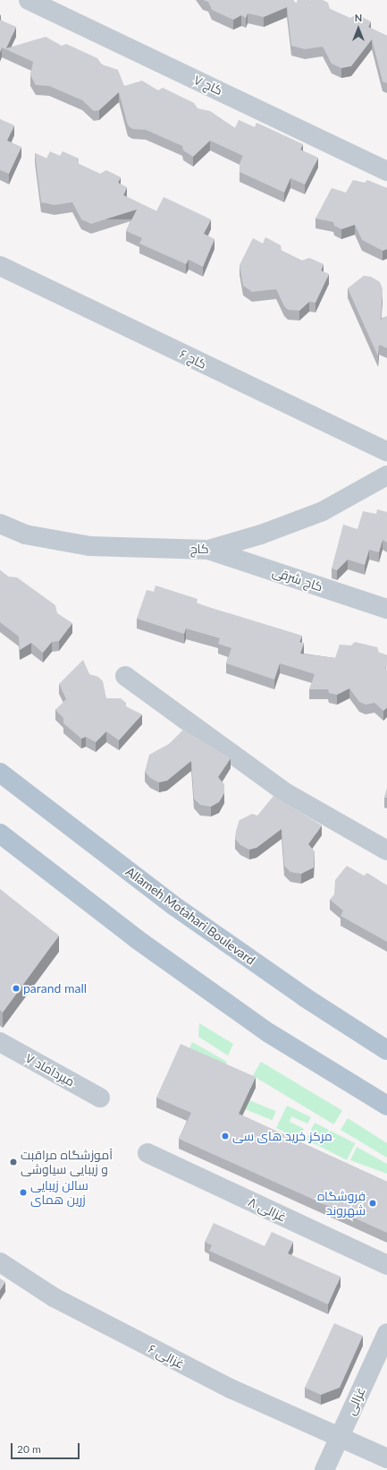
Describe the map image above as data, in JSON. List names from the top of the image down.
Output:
{
  "streets": {
    "main road": ["Allameh Motahari Boulevard"],
    "street": [
      "کاج ۷",
      "کاج ۶",
      "کاج",
      "کاج شرقی",
      "میرداماد ۷",
      "غزالی ۸",
      "غزالی ۶",
      "غزالی"
    ]
  },
  "crossings": [
    ["کاج", "کاج شرقی"],
    ["غزالی ۶", "غزالی"]
  ],
  "places": [
    "parand mall",
    "مرکز خرید های سی",
    "آموزشگاه مراقبت و زیبایی سیاوشی",
    "سالن زیبایی زرین همای",
    "فروشگاه شهروند"
  ],
  "scale_bar": "20 m",
  "north": "top"
}
